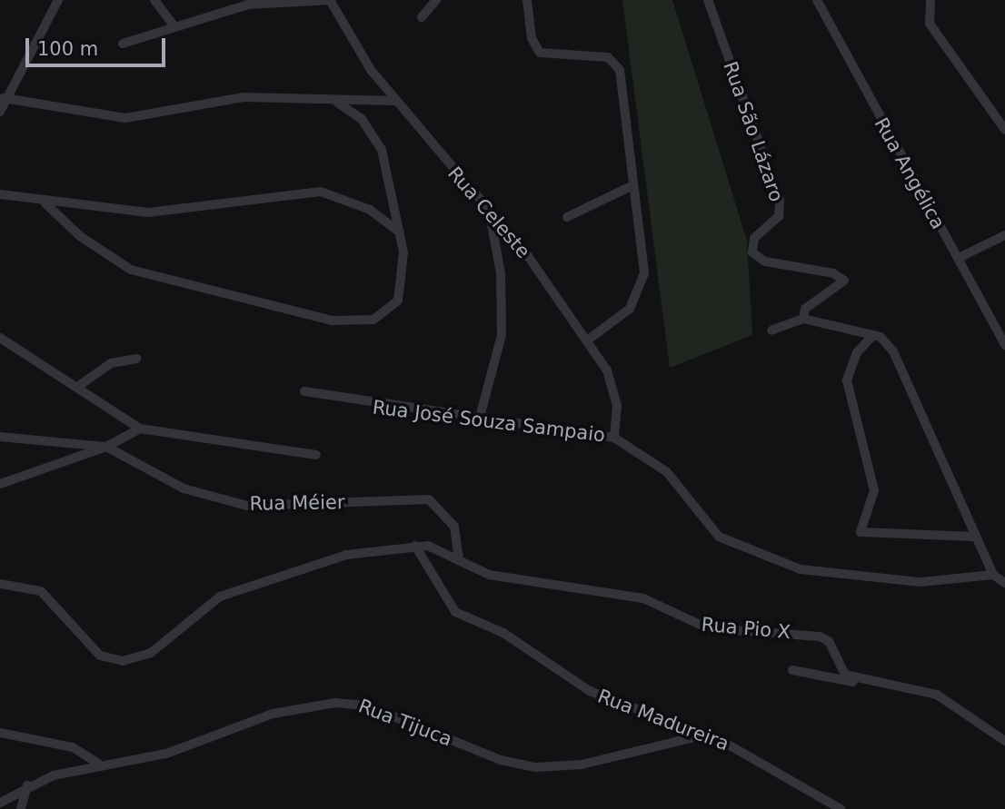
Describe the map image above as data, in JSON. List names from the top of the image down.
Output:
{
  "streets": {
    "street": [
      "Rua São Lázaro",
      "Rua Angélica",
      "Rua Celeste",
      "Rua José Souza Sampaio",
      "Rua Méier",
      "Rua Pio X",
      "Rua Madureira",
      "Rua Tijuca"
    ]
  },
  "crossings": [
    ["Rua Celeste", "Rua José Souza Sampaio"],
    ["Rua Méier", "Rua Pio X"],
    ["Rua Madureira", "Rua Tijuca"]
  ],
  "scale_bar": "100 m"
}
